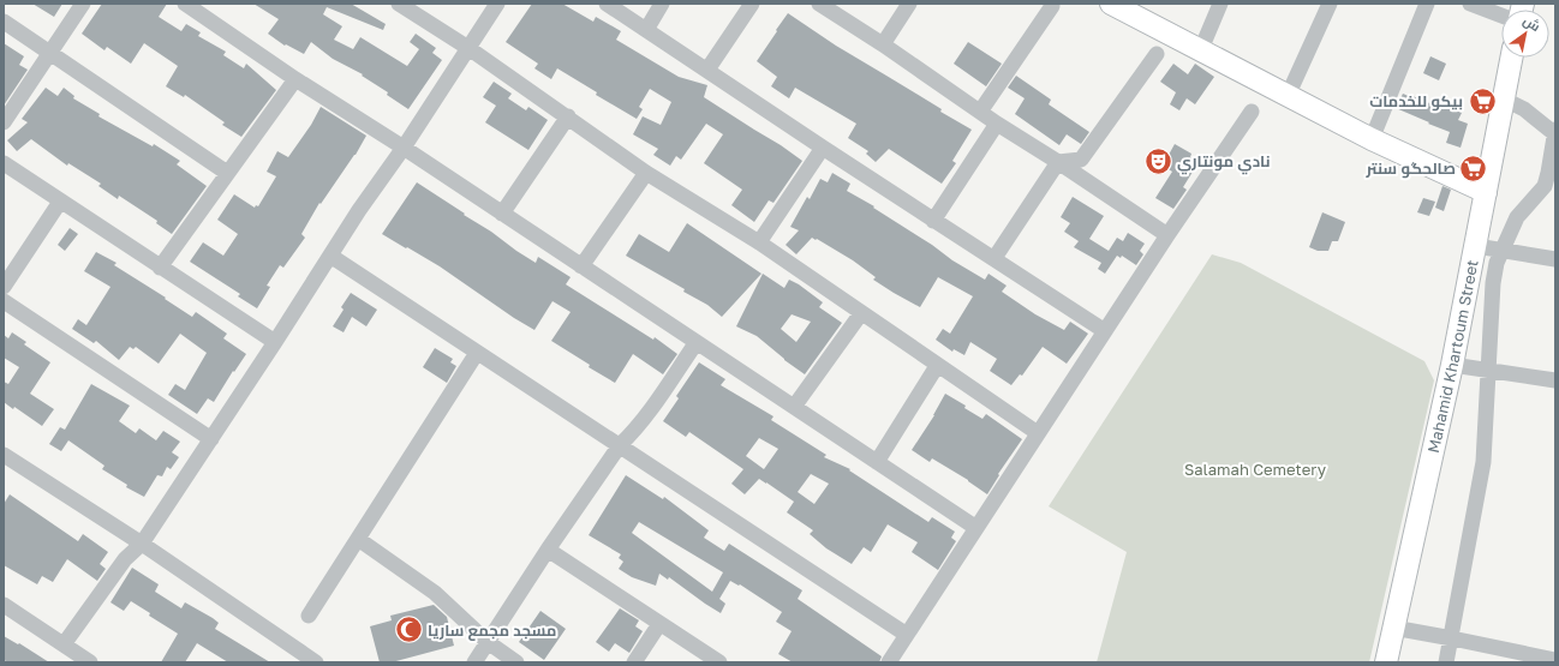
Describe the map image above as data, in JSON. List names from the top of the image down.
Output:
{
  "streets": {
    "street": ["Mahamid Khartoum Street"]
  },
  "parks": ["Salamah Cemetery"],
  "places": {
    "supermarket": ["بيكو للخدمات", "صالحگو سنتر"],
    "theatre": ["نادي مونتاري"],
    "mosque": ["مسجد مجمع ساريا"]
  },
  "north": "top right"
}
